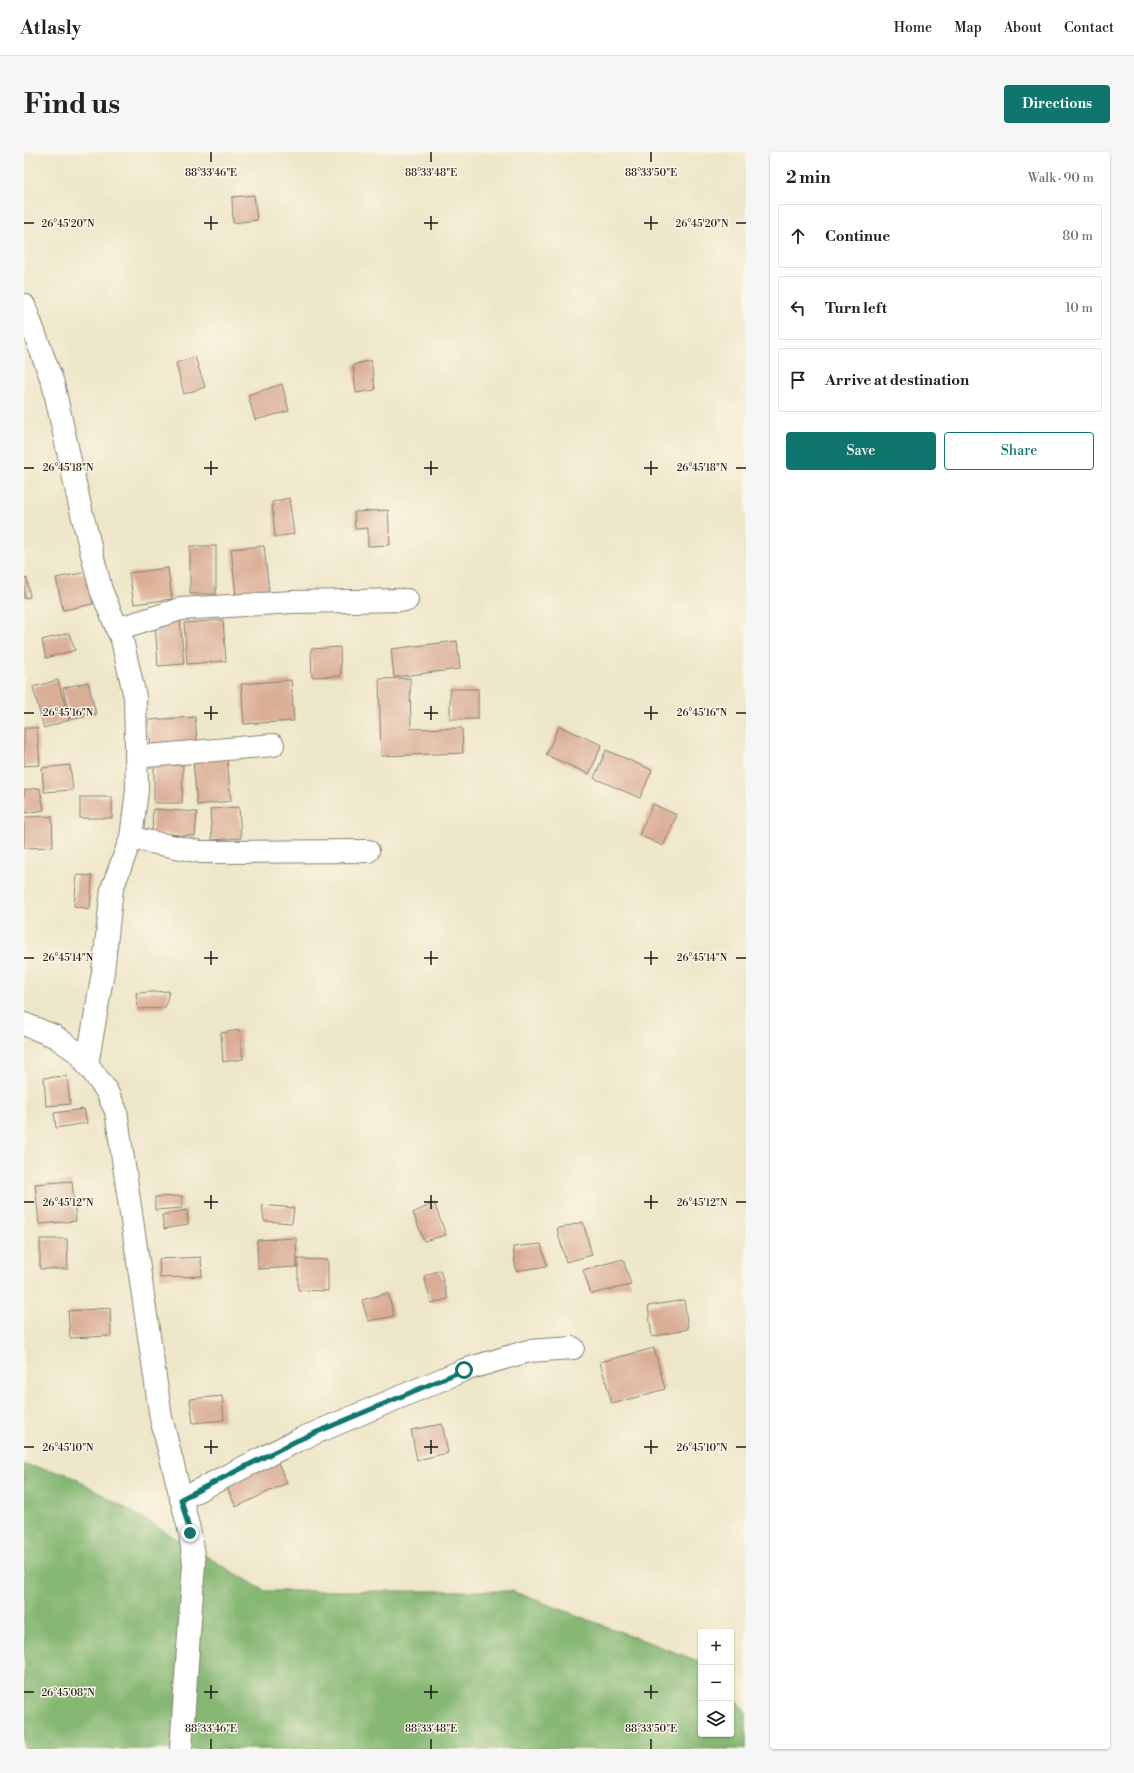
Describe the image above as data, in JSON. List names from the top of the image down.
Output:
{
  "page": {
    "header": "Atlasly",
    "nav": [
      "Home",
      "Map",
      "About",
      "Contact"
    ],
    "buttons": [
      "Directions",
      ["Save", "Share"]
    ],
    "title": "Find us",
    "heading": ["2 min", "Walk · 90 m"],
    "list": [
      ["Continue", "80 m"],
      ["Turn left", "10 m"],
      "Arrive at destination"
    ],
    "map_buttons": ["+", "−"]
  },
  "coordinates": [
    "88°33'46\"E",
    "88°33'48\"E",
    "88°33'50\"E",
    "26°45'20\"N",
    "26°45'18\"N",
    "26°45'16\"N",
    "26°45'14\"N",
    "26°45'12\"N",
    "26°45'10\"N",
    "26°45'08\"N"
  ]
}
